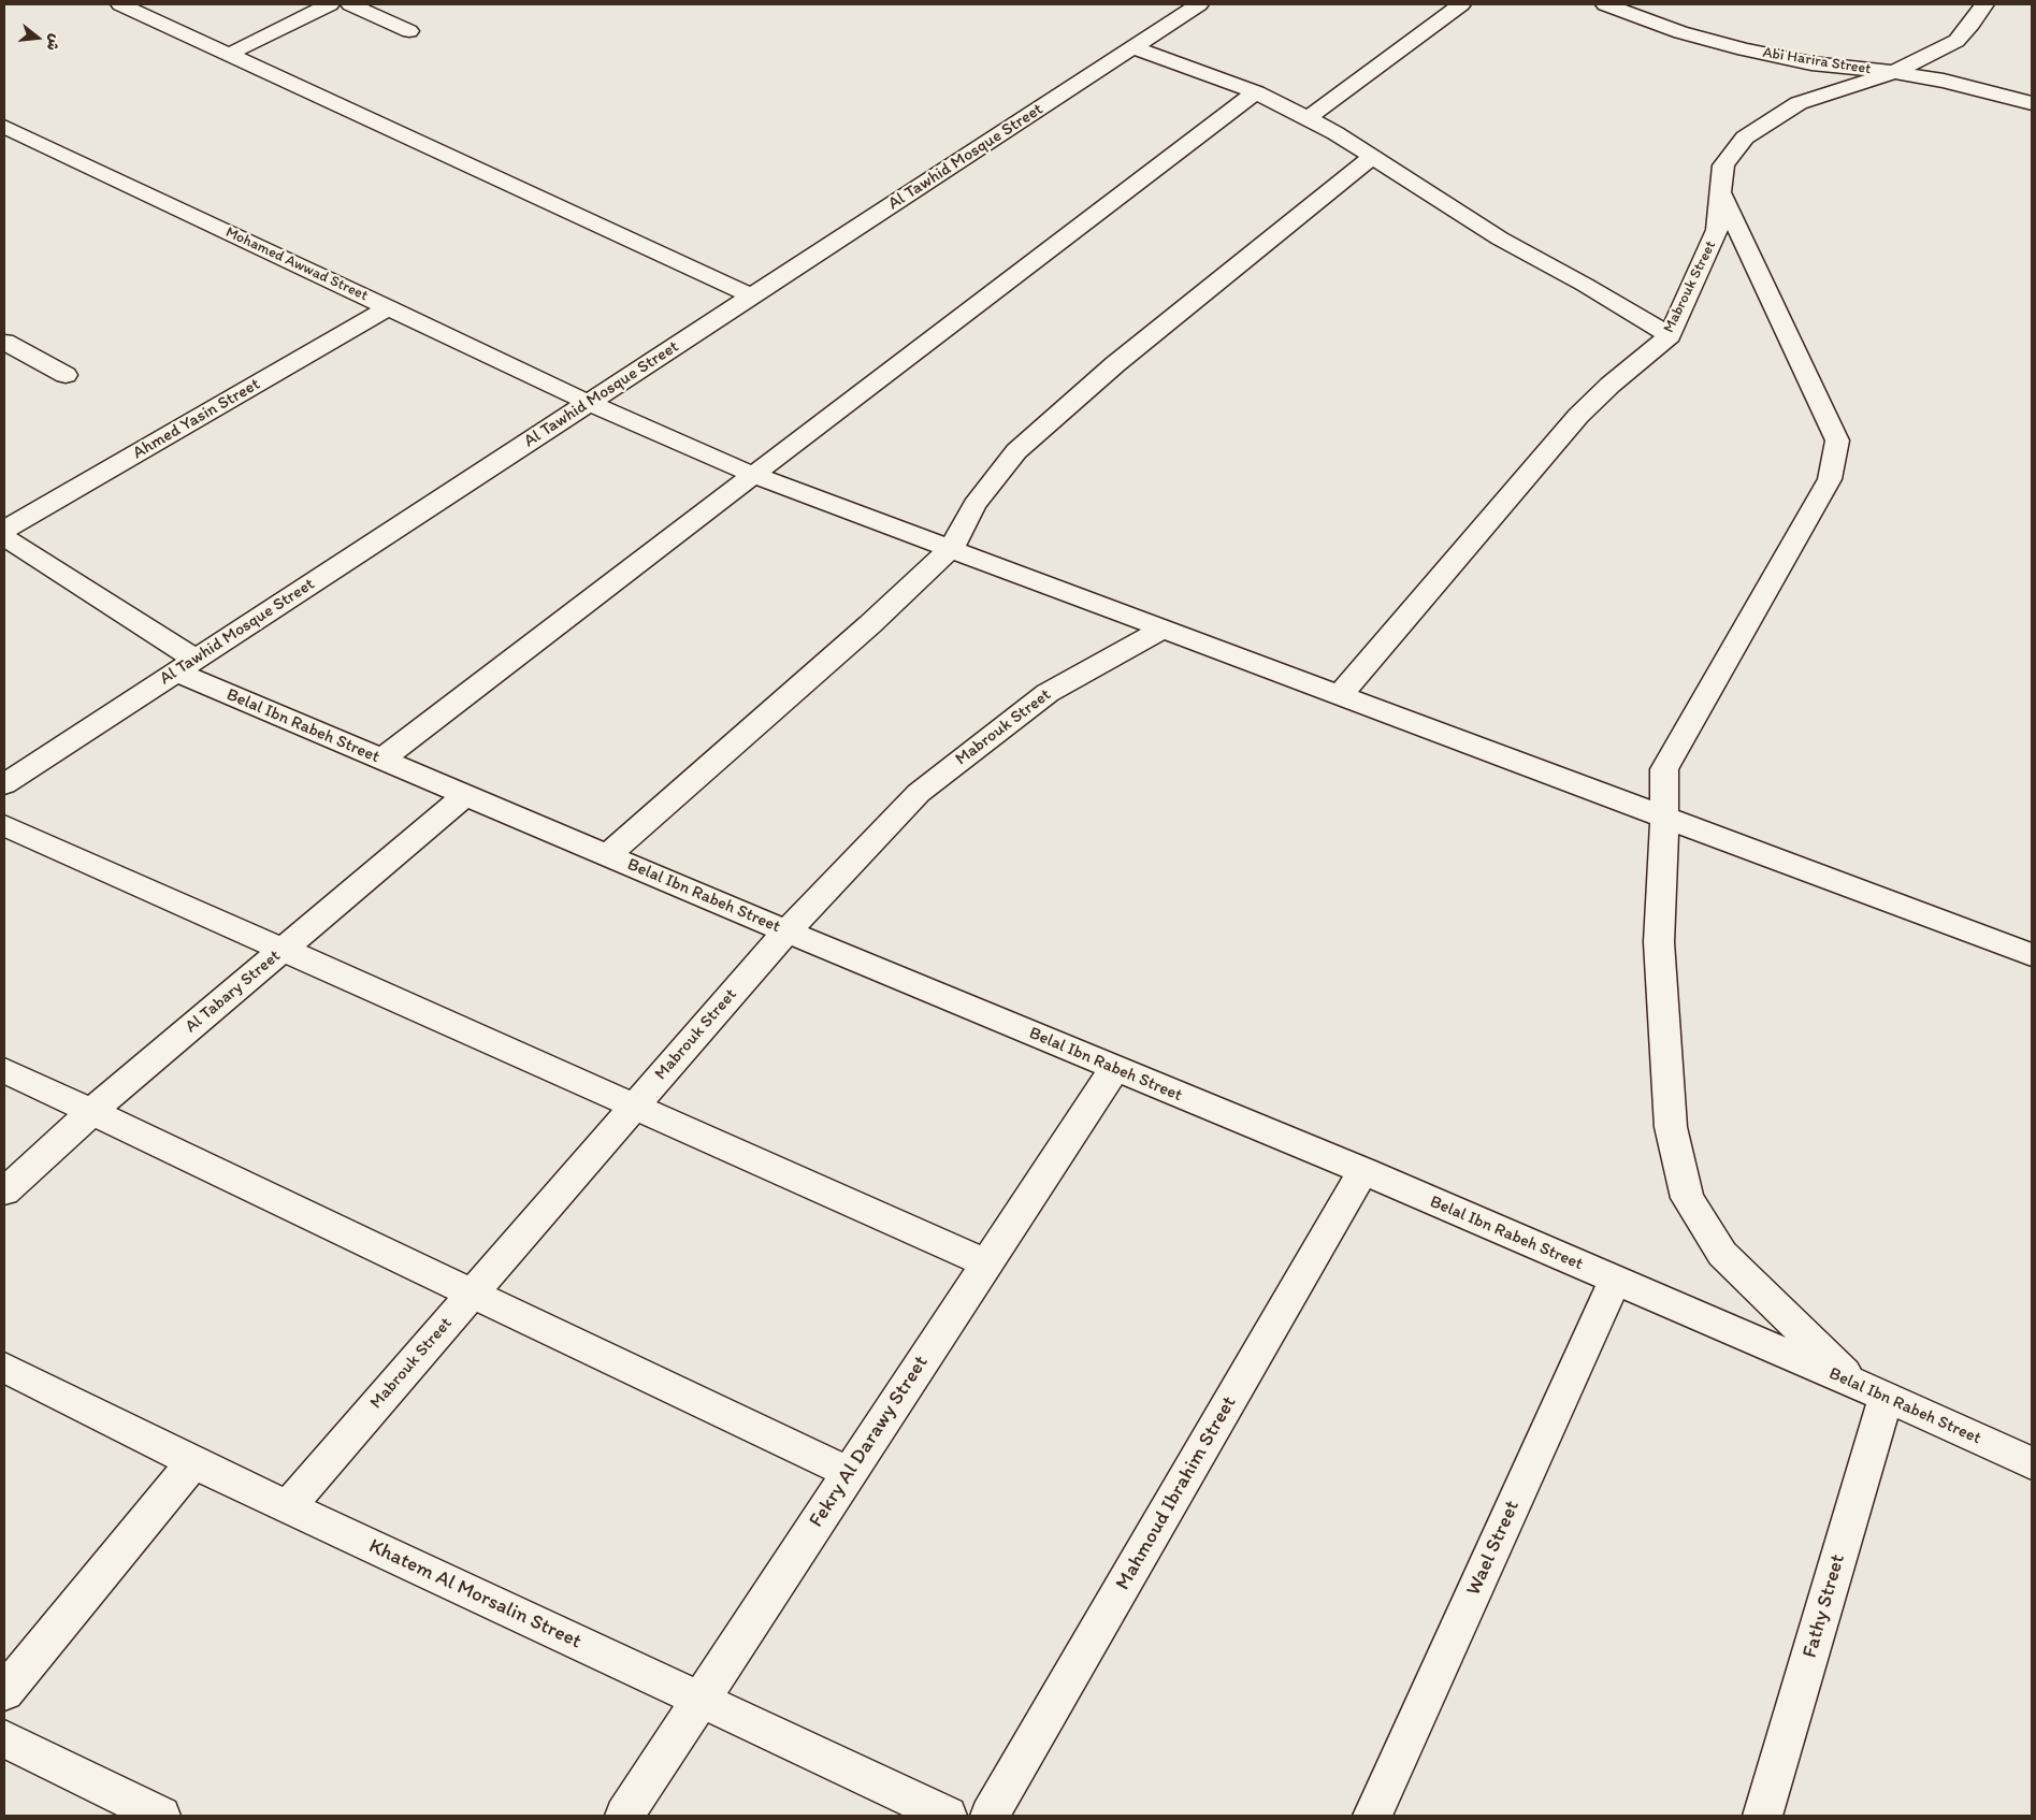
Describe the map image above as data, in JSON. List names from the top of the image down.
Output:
{
  "streets": {
    "street": [
      "Abi Harira Street",
      "Al Tawhid Mosque Street",
      "Mohamed Awwad Street",
      "Mabrouk Street",
      "Ahmed Yasin Street",
      "Belal Ibn Rabeh Street",
      "Al Tabary Street",
      "Fekry Al Darawy Street",
      "Mahmoud Ibrahim Street",
      "Wael Street",
      "Khatem Al Morsalin Street",
      "Fathy Street"
    ]
  },
  "crossings": [
    ["Abi Harira Street", "Mabrouk Street"],
    ["Al Tawhid Mosque Street", "Mohamed Awwad Street"],
    ["Al Tawhid Mosque Street", "Belal Ibn Rabeh Street"],
    ["Mohamed Awwad Street", "Mabrouk Street"],
    ["Mohamed Awwad Street", "Ahmed Yasin Street"],
    ["Mabrouk Street", "Belal Ibn Rabeh Street"],
    ["Mabrouk Street", "Khatem Al Morsalin Street"],
    ["Belal Ibn Rabeh Street", "Al Tabary Street"],
    ["Belal Ibn Rabeh Street", "Fekry Al Darawy Street"],
    ["Belal Ibn Rabeh Street", "Mahmoud Ibrahim Street"],
    ["Belal Ibn Rabeh Street", "Wael Street"],
    ["Belal Ibn Rabeh Street", "Fathy Street"],
    ["Fekry Al Darawy Street", "Khatem Al Morsalin Street"]
  ],
  "north": "right"
}
